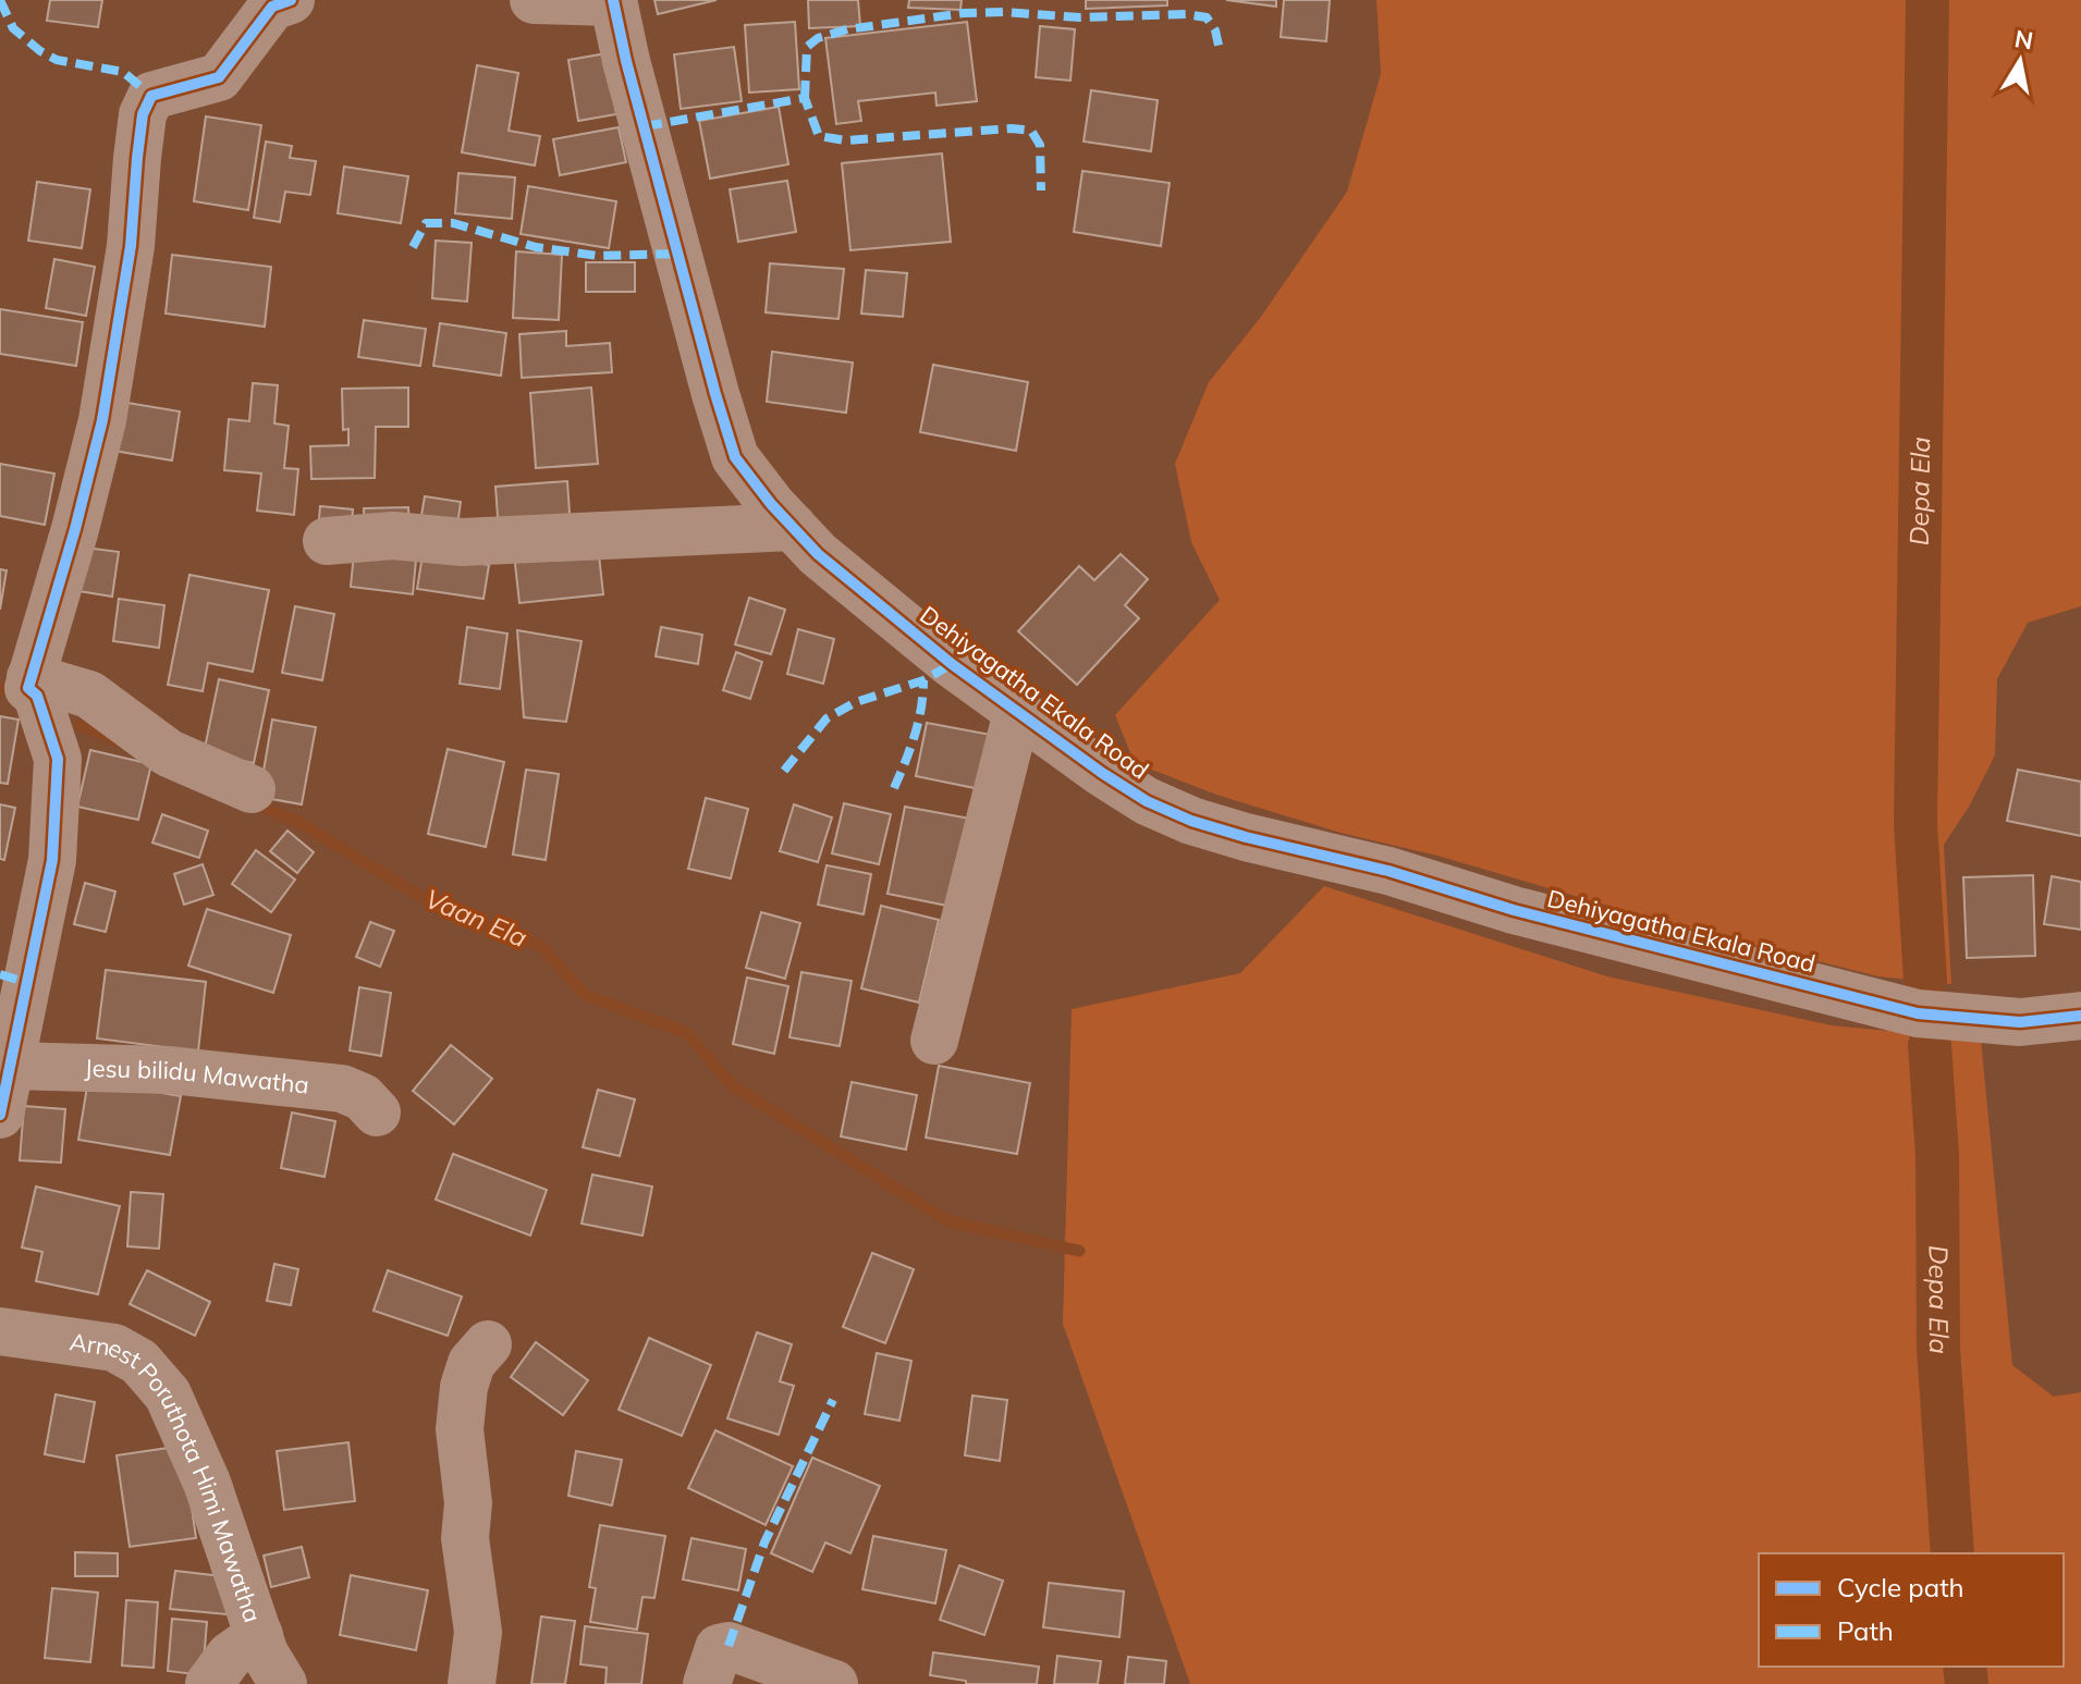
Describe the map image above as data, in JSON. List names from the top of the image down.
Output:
{
  "streets": {
    "street": ["Dehiyagatha Ekala Road", "Jesu bilidu Mawatha", "Arnest Poruthota Himi Mawatha"]
  },
  "water": ["Depa Ela", "Vaan Ela"],
  "legend": ["Cycle path", "Path"],
  "north": "top"
}
